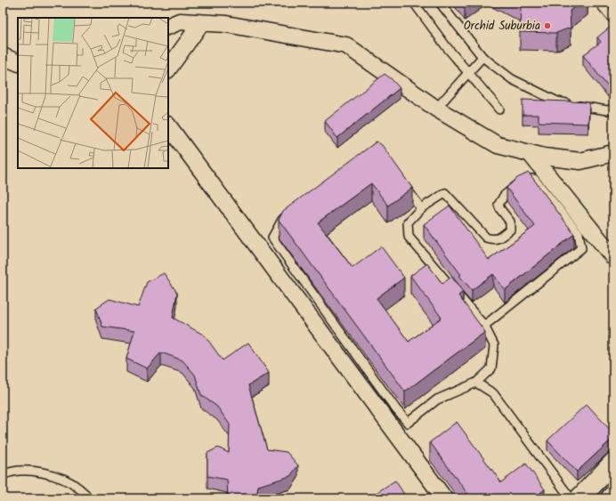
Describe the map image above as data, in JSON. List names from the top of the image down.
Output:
{
  "places": ["Orchid Suburbia"]
}
